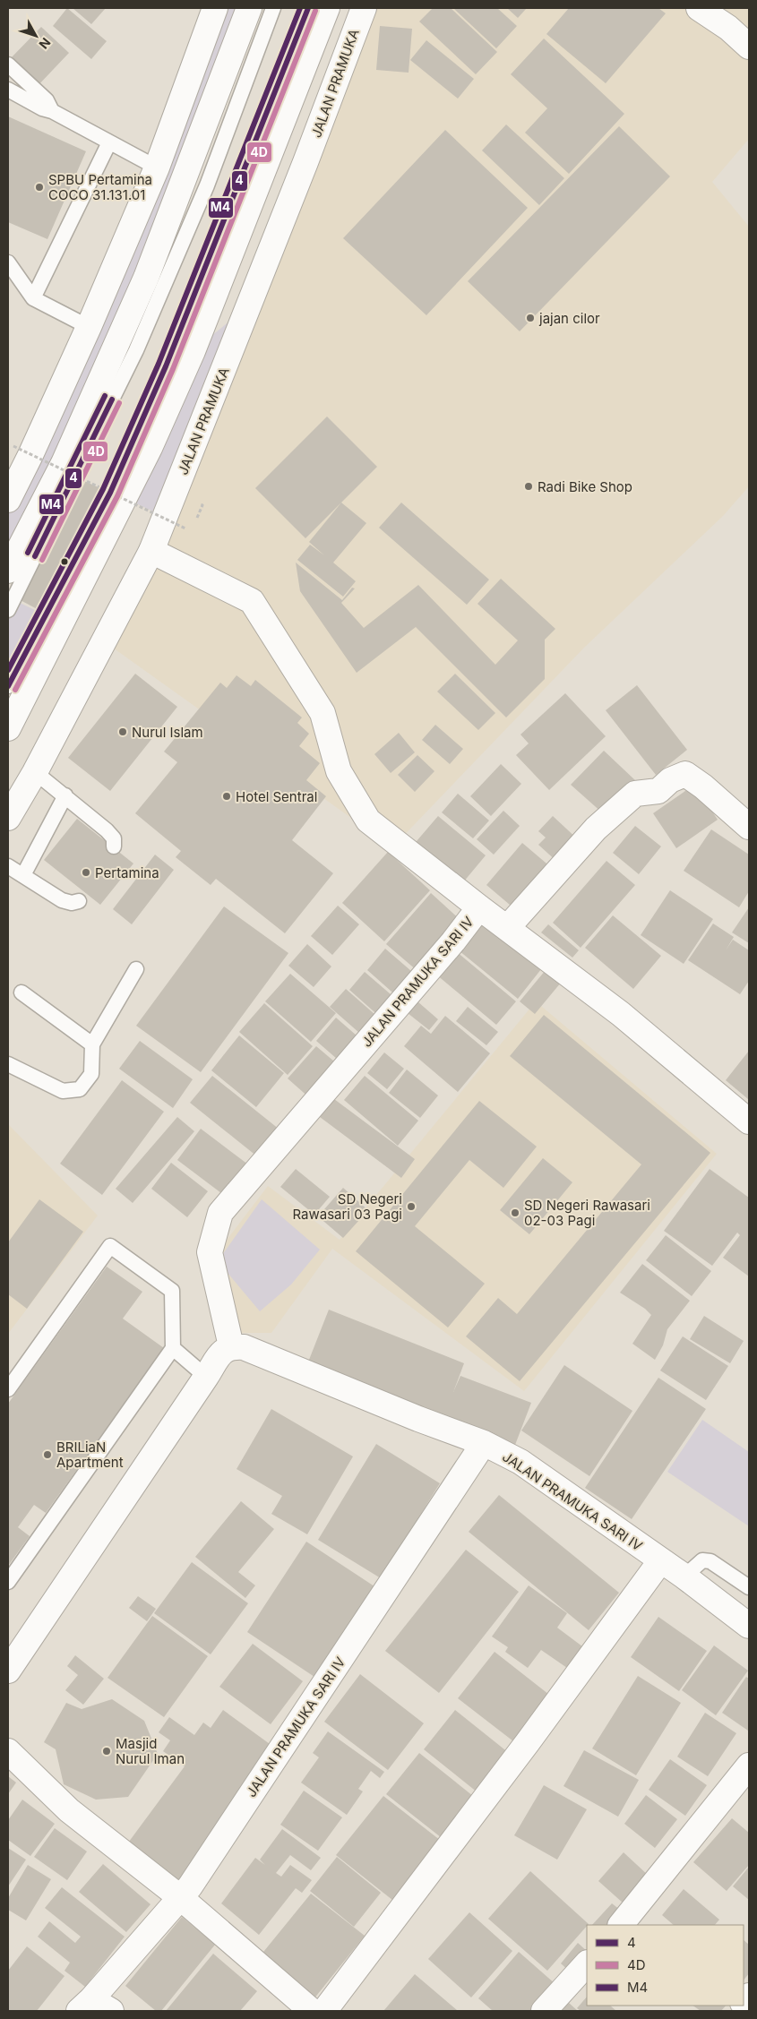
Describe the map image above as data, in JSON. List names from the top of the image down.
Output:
{
  "streets": {
    "street": ["JALAN PRAMUKA", "JALAN PRAMUKA SARI IV"]
  },
  "places": [
    "SPBU Pertamina COCO 31.131.01",
    "jajan cilor",
    "Radi Bike Shop",
    "Nurul Islam",
    "Hotel Sentral",
    "Pertamina",
    "SD Negeri Rawasari 03 Pagi",
    "SD Negeri Rawasari 02-03 Pagi",
    "BRILiaN Apartment",
    "Masjid Nurul Iman"
  ],
  "lines": ["transit line 4", "transit line M4", "transit line 4D"],
  "legend": ["4", "4D", "M4"],
  "north": "bottom right"
}
